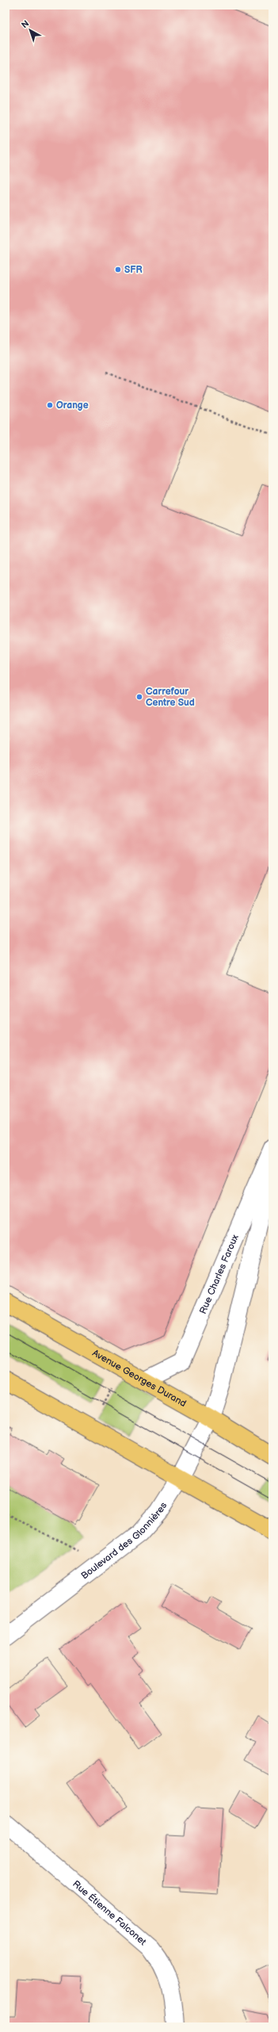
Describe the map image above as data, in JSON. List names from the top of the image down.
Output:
{
  "streets": {
    "main road": ["Avenue Georges Durand"],
    "street": ["Rue Charles Faroux", "Boulevard des Glonnières", "Rue Étienne Falconet"]
  },
  "crossings": [
    ["Rue Charles Faroux", "Avenue Georges Durand"],
    ["Avenue Georges Durand", "Boulevard des Glonnières"]
  ],
  "places": ["SFR", "Orange", "Carrefour Centre Sud"],
  "north": "top left"
}
